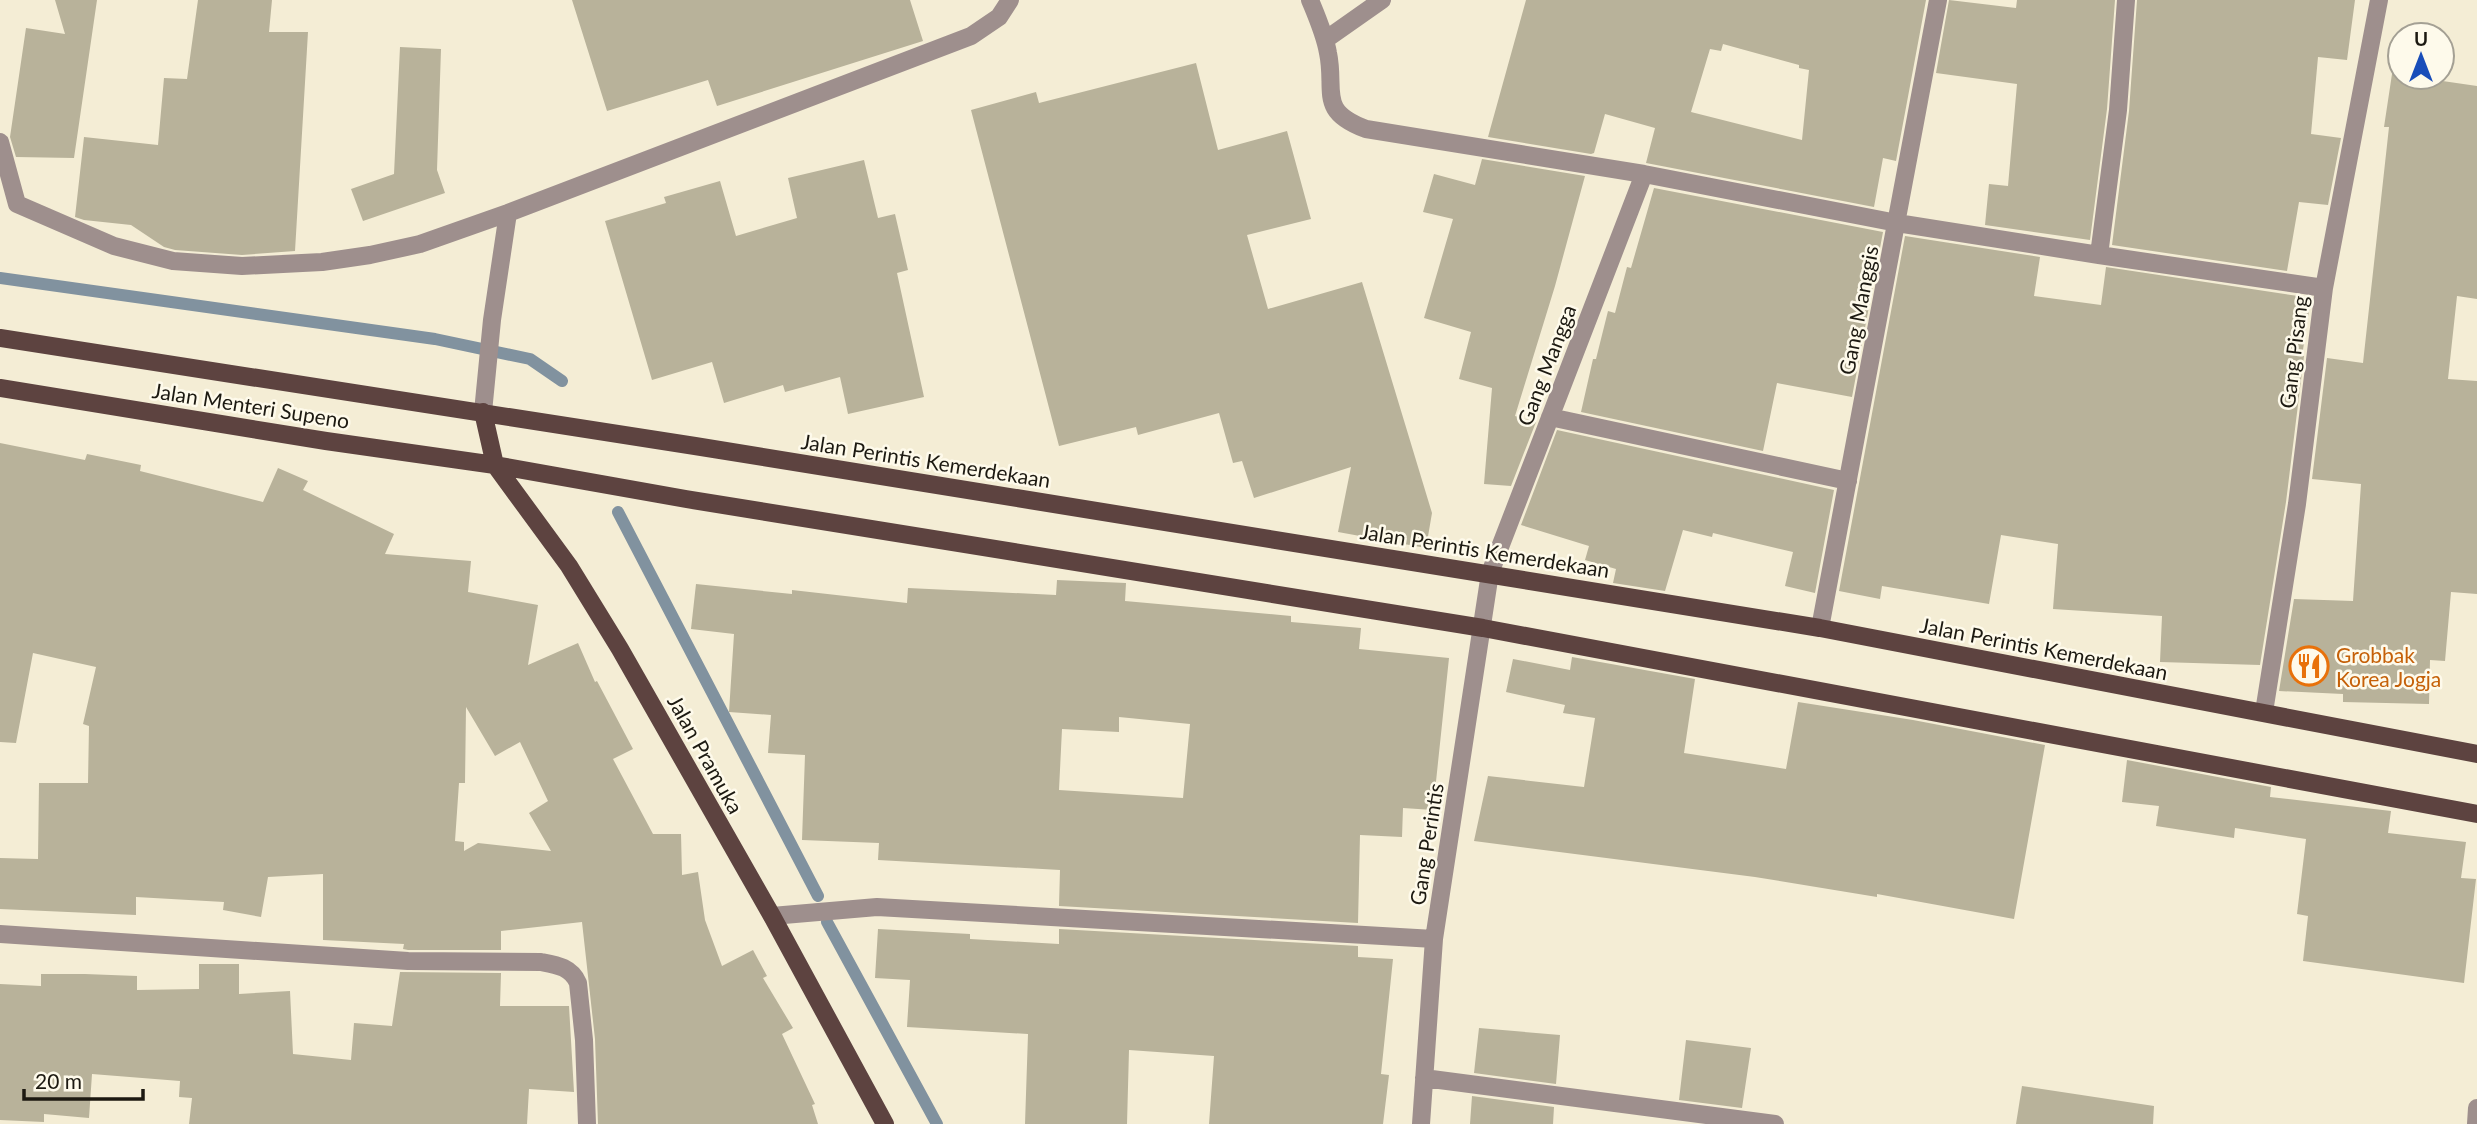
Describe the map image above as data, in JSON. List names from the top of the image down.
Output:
{
  "streets": {
    "main road": ["Jalan Menteri Supeno", "Jalan Perintis Kemerdekaan", "Jalan Pramuka"],
    "street": [
      "Gang Manggis",
      "Gang Pisang",
      "Gang Mangga",
      "Gang Perintis"
    ]
  },
  "crossings": [
    ["Gang Manggis", "Jalan Perintis Kemerdekaan"],
    ["Gang Pisang", "Jalan Perintis Kemerdekaan"],
    ["Gang Mangga", "Jalan Perintis Kemerdekaan"],
    ["Gang Mangga", "Gang Perintis"],
    ["Jalan Menteri Supeno", "Jalan Perintis Kemerdekaan"],
    ["Jalan Menteri Supeno", "Jalan Pramuka"],
    ["Jalan Perintis Kemerdekaan", "Jalan Pramuka"],
    ["Jalan Perintis Kemerdekaan", "Gang Perintis"]
  ],
  "places": {
    "restaurant": ["Grobbak Korea Jogja"]
  },
  "scale_bar": "20 m",
  "north": "top"
}
